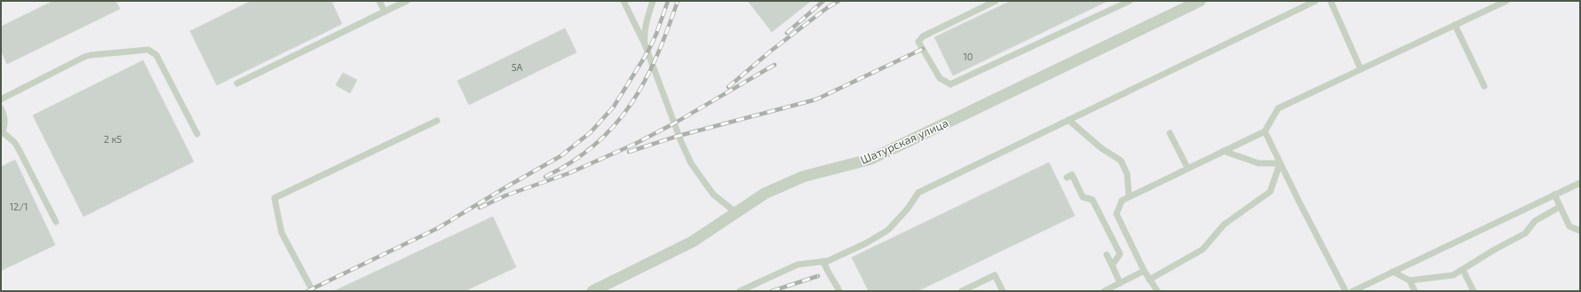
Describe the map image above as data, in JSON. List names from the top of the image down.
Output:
{
  "streets": {
    "street": ["Шатурская улица"]
  },
  "house_numbers": [
    "10",
    "5А",
    "2 к5",
    "12/1"
  ]
}
